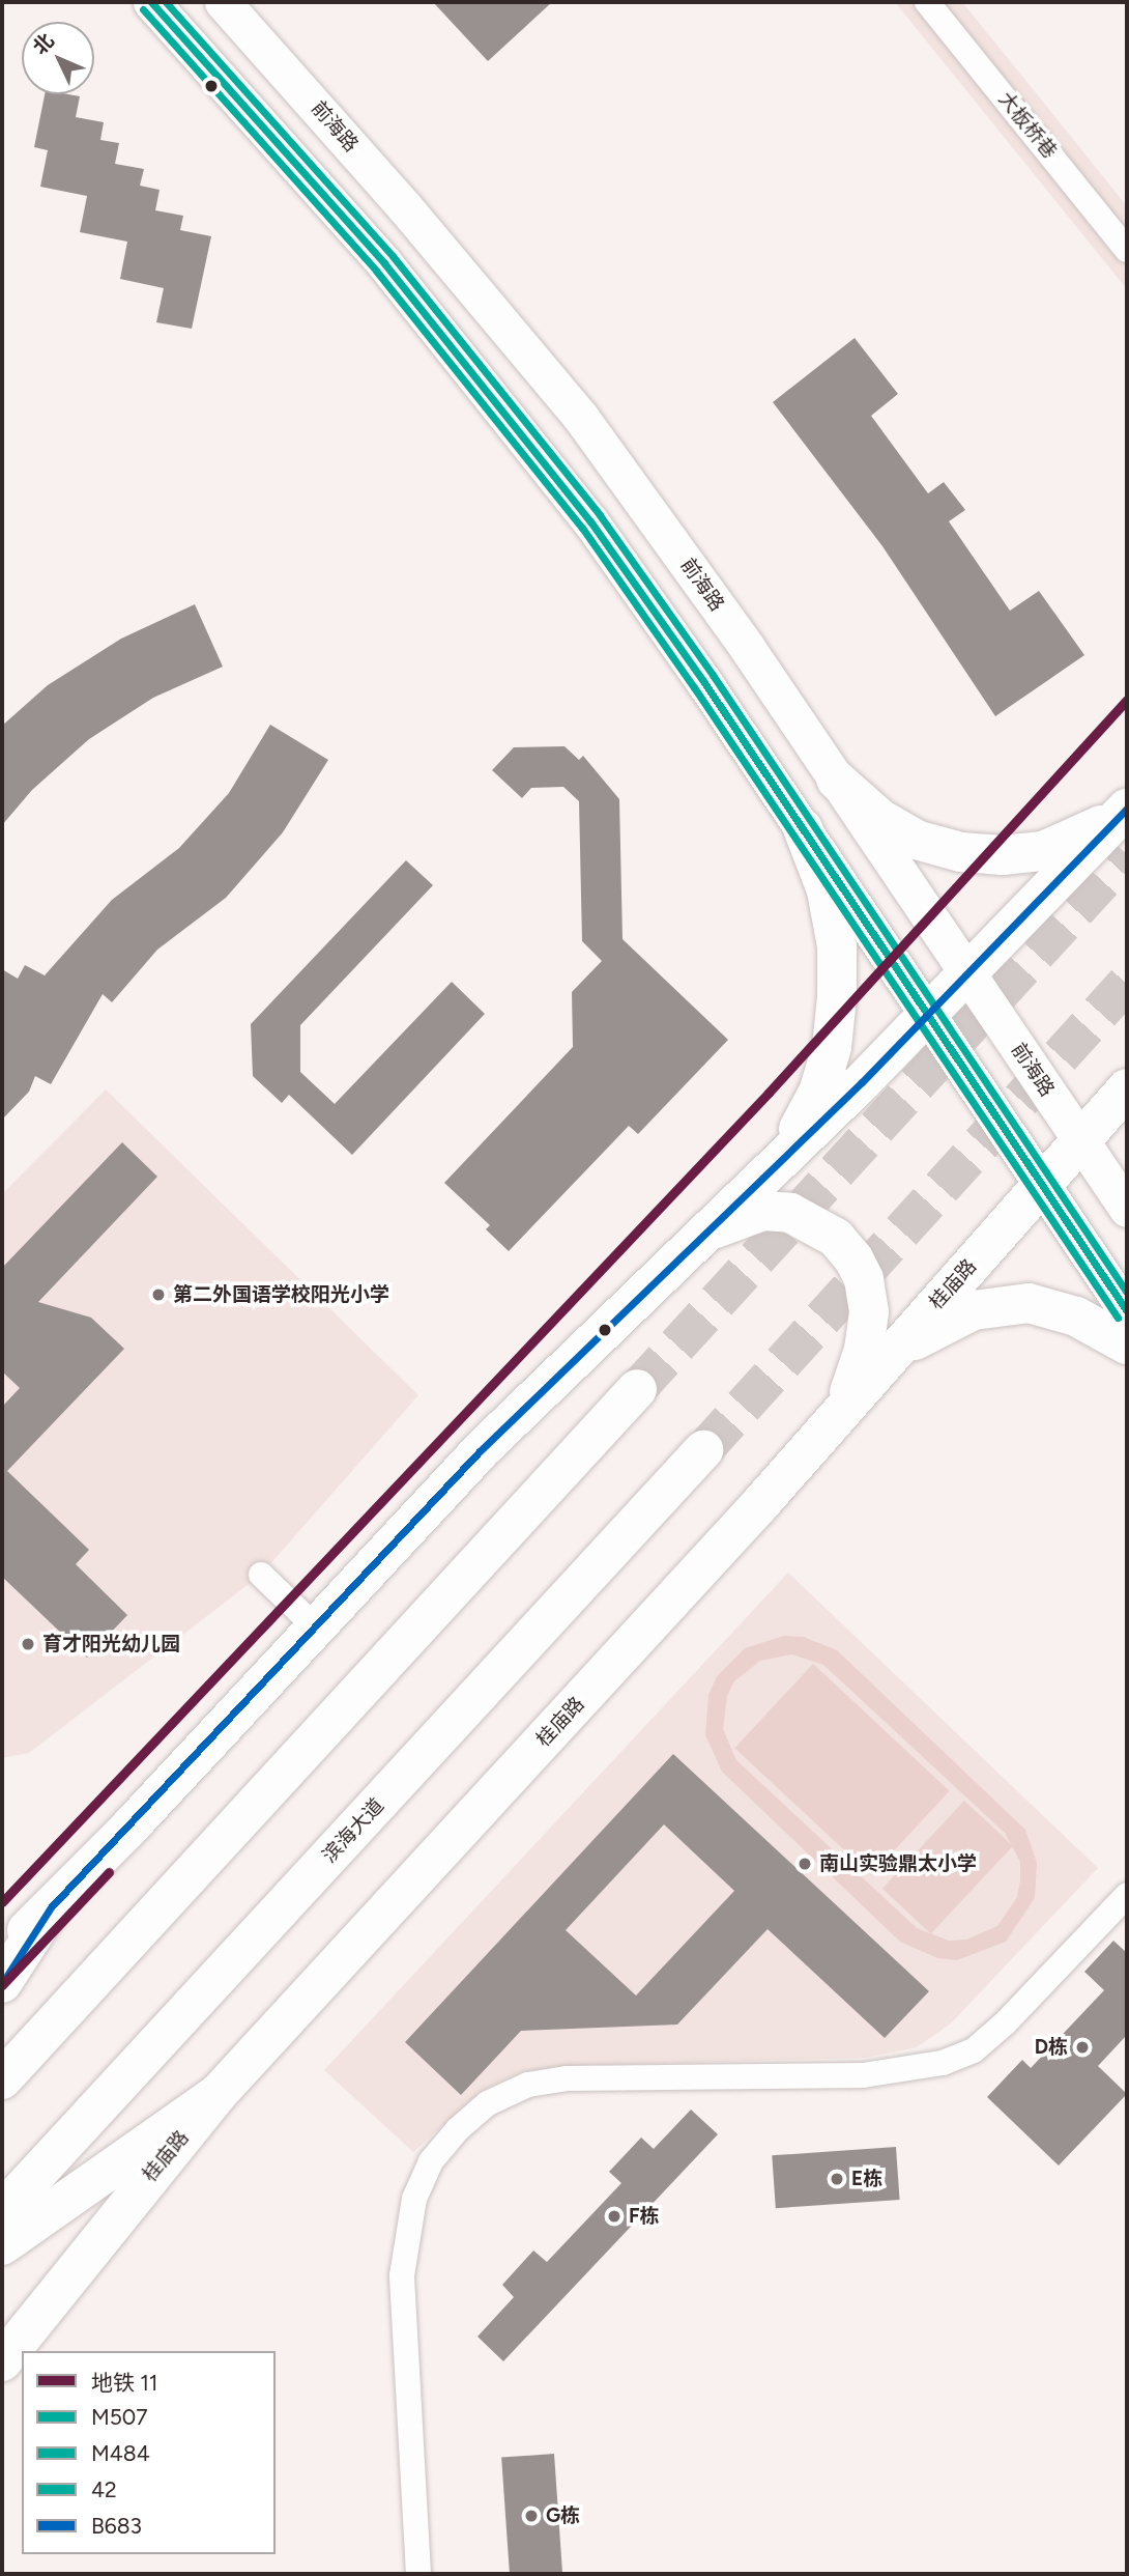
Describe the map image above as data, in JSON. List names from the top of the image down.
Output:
{
  "streets": {
    "main road": ["前海路", "桂庙路", "滨海大道"],
    "street": ["大板桥巷"]
  },
  "crossings": [
    ["前海路", "桂庙路"]
  ],
  "places": [
    "第二外国语学校阳光小学",
    "育才阳光幼儿园",
    "南山实验鼎太小学",
    "D栋",
    "E栋",
    "F栋",
    "G栋"
  ],
  "lines": [
    "transit line M507",
    "transit line 42",
    "transit line M484",
    "metro line 11",
    "transit line B683"
  ],
  "legend": [
    "地铁 11",
    "M507",
    "M484",
    "42",
    "B683"
  ],
  "north": "top left"
}
